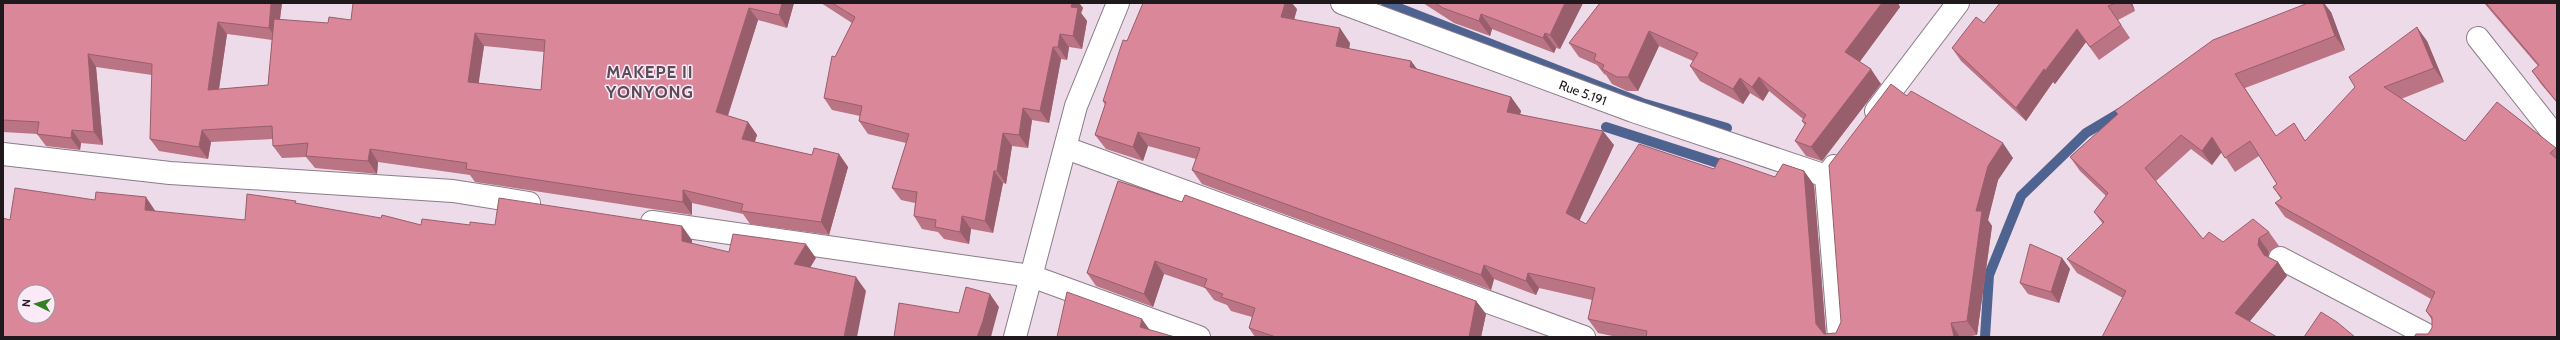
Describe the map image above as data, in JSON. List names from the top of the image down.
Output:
{
  "streets": {
    "street": ["Rue 5.191"]
  },
  "districts": ["MAKEPE II YONYONG"],
  "north": "left"
}
